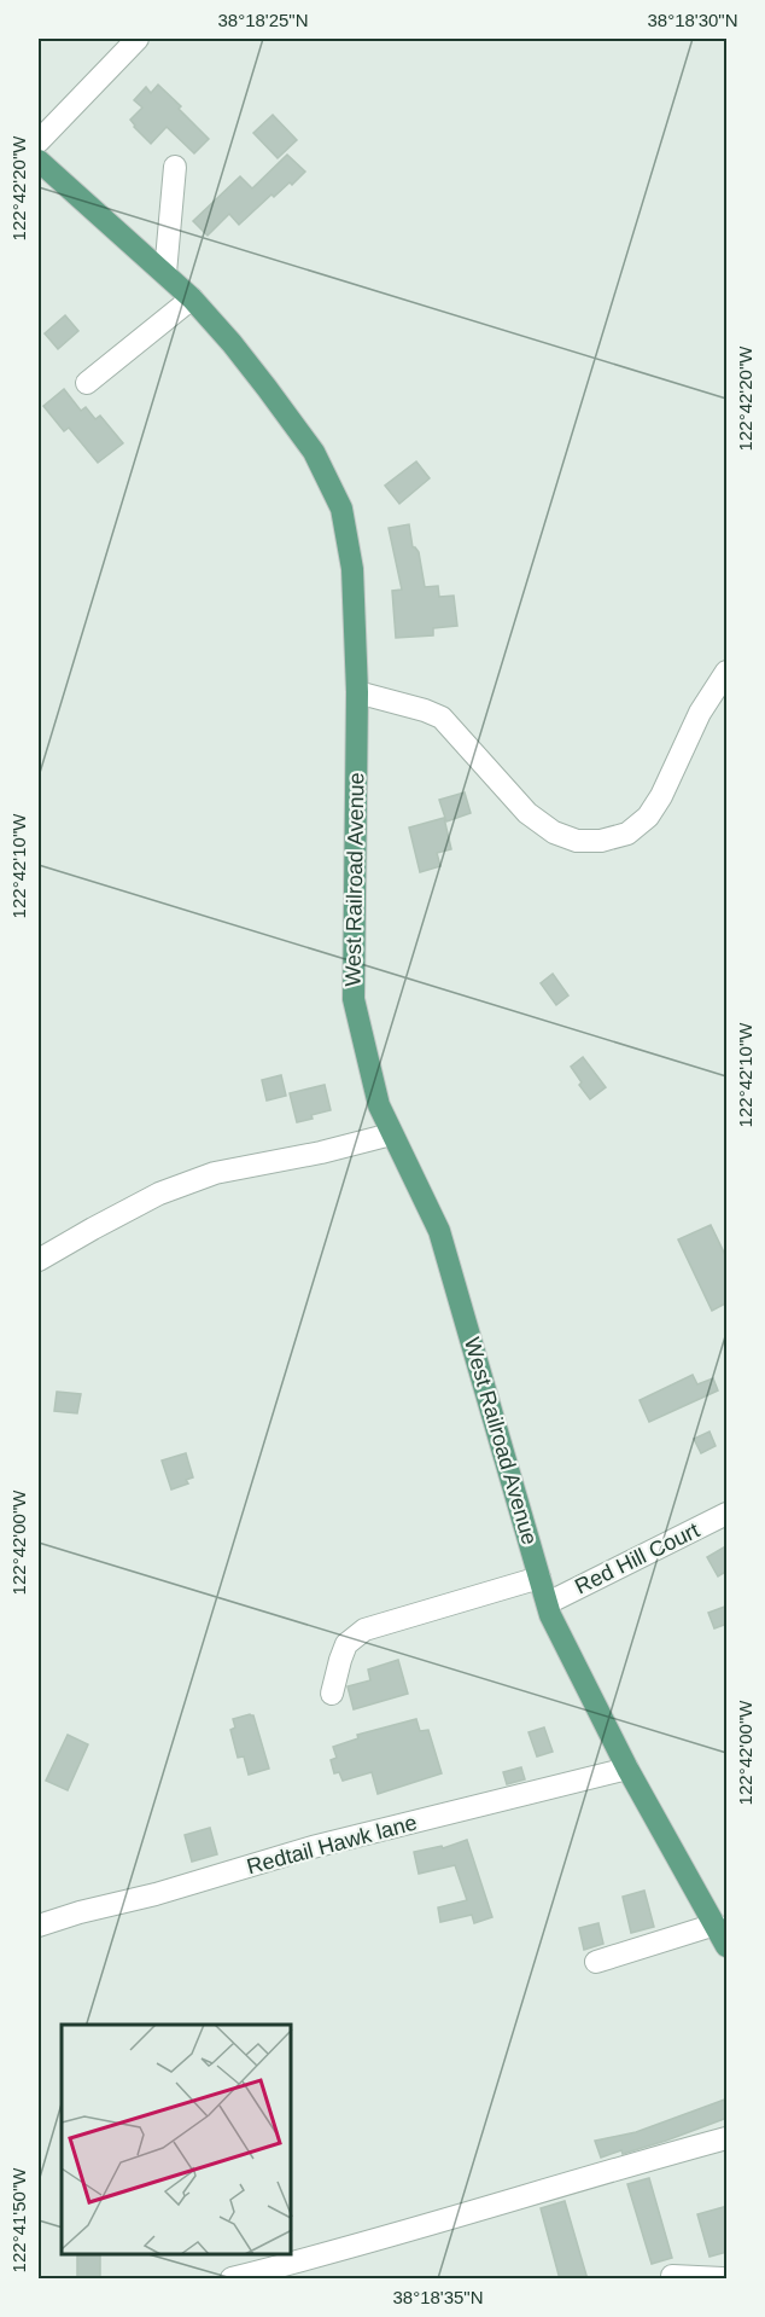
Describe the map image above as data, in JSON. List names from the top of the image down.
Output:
{
  "streets": {
    "main road": ["West Railroad Avenue"],
    "street": ["Red Hill Court", "Redtail Hawk lane"]
  },
  "crossings": [
    ["West Railroad Avenue", "Red Hill Court"],
    ["West Railroad Avenue", "Redtail Hawk lane"]
  ],
  "coordinates": [
    "38°18'25\"N",
    "38°18'30\"N",
    "122°42'20\"W",
    "122°42'10\"W",
    "122°42'00\"W",
    "122°41'50\"W",
    "38°18'35\"N"
  ]
}
